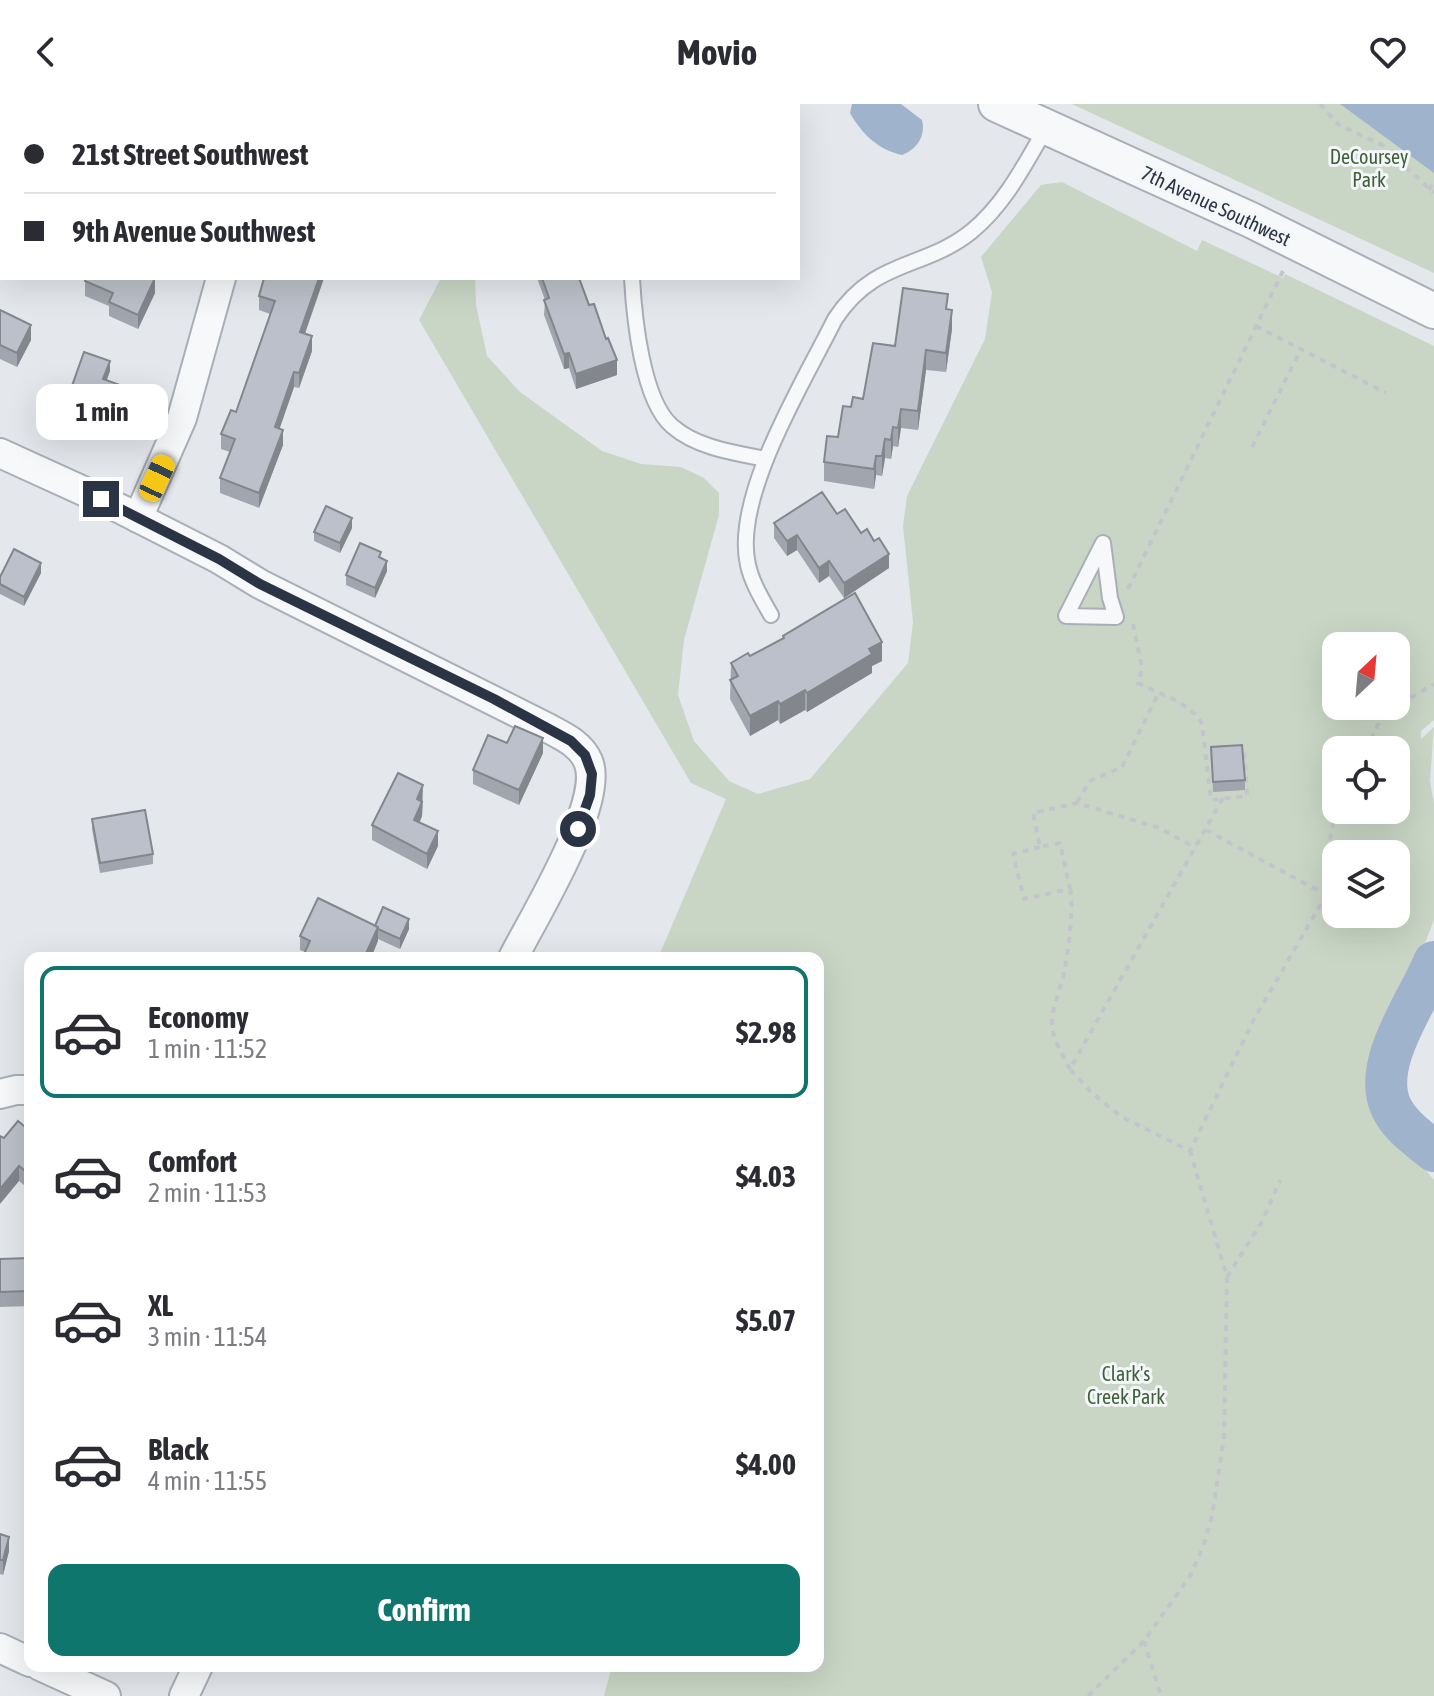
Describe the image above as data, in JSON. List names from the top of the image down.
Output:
{
  "streets": {
    "street": ["7th Avenue Southwest"]
  },
  "parks": ["DeCoursey Park", "Clark's Creek Park"],
  "north": "top right",
  "page": {
    "header": "Movio",
    "banner": ["21st Street Southwest", "9th Avenue Southwest"],
    "bubble": "1 min",
    "list": [
      {
        "name": "Economy",
        "note": "1 min · 11:52",
        "value": "$2.98"
      },
      {
        "name": "Comfort",
        "note": "2 min · 11:53",
        "value": "$4.03"
      },
      {
        "name": "XL",
        "note": "3 min · 11:54",
        "value": "$5.07"
      },
      {
        "name": "Black",
        "note": "4 min · 11:55",
        "value": "$4.00"
      }
    ],
    "buttons": "Confirm"
  }
}
